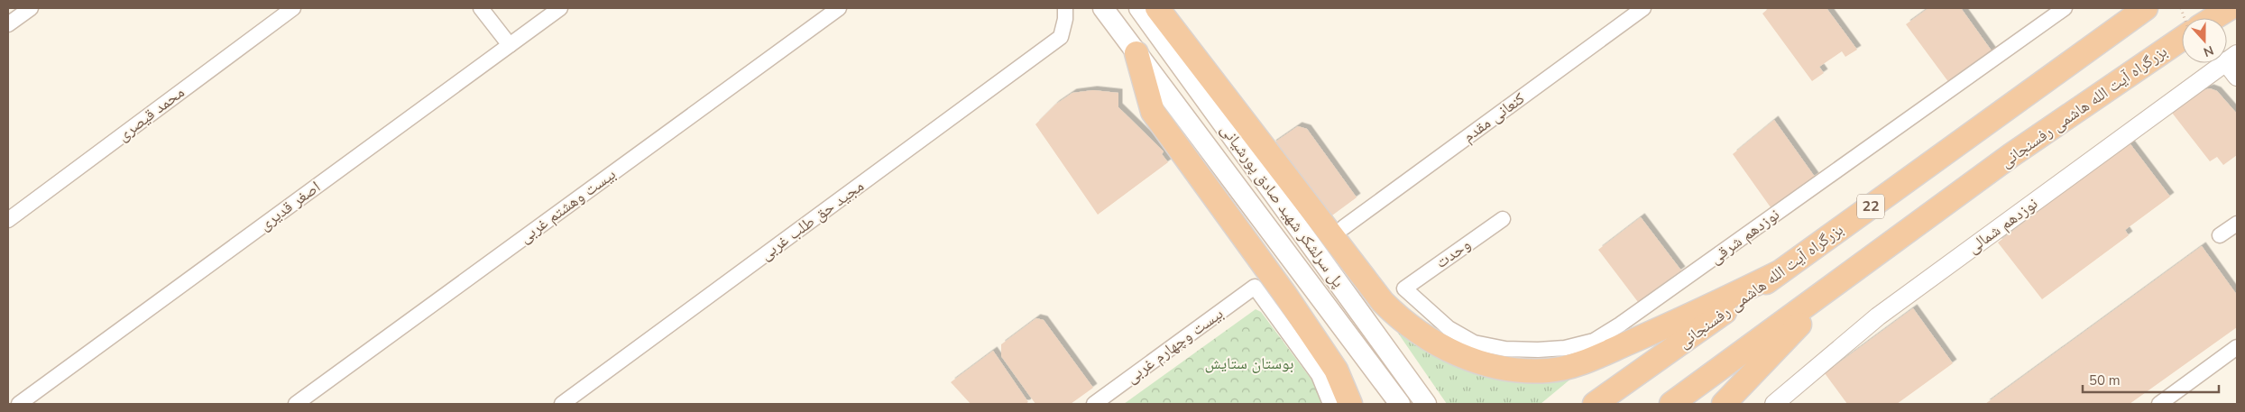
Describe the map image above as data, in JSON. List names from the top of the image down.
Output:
{
  "streets": {
    "highway": ["بزرگراه آیت الله هاشمی رفسنجانی", "22"],
    "main road": ["پل سرلشکر شهید صادق پورشیانی"],
    "street": [
      "محمد قیصری",
      "کنعانی مقدم",
      "اصغر قدیری",
      "بیست وهشتم غربی",
      "مجید حق طلب غربی",
      "نوزدهم شمالی",
      "نوزدهم شرقی",
      "وحدت",
      "بیست وچهارم غربی"
    ]
  },
  "crossings": [
    ["نوزدهم شرقی", "وحدت"]
  ],
  "parks": ["بوستان ستایش"],
  "scale_bar": "50 m",
  "north": "bottom"
}
